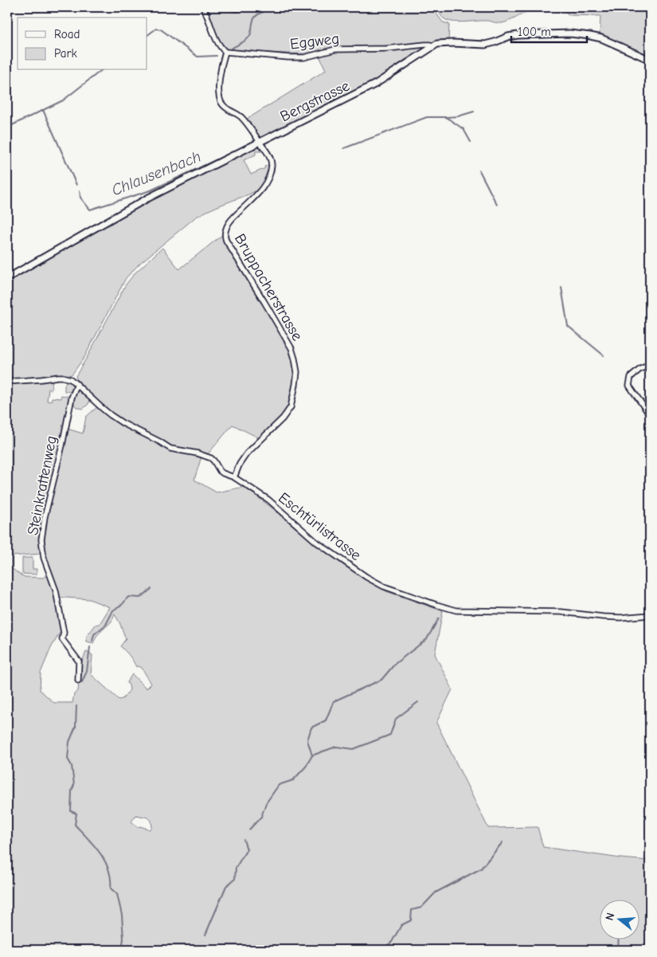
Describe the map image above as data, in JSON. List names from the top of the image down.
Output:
{
  "streets": {
    "street": [
      "Eggweg",
      "Bergstrasse",
      "Bruppacherstrasse",
      "Steinkrattenweg",
      "Eschtürlistrasse"
    ]
  },
  "crossings": [
    ["Eggweg", "Bergstrasse"],
    ["Eggweg", "Bruppacherstrasse"],
    ["Bergstrasse", "Bruppacherstrasse"],
    ["Bruppacherstrasse", "Eschtürlistrasse"],
    ["Steinkrattenweg", "Eschtürlistrasse"]
  ],
  "water": ["Chlausenbach"],
  "legend": ["Road", "Park"],
  "scale_bar": "100 m",
  "north": "left"
}
